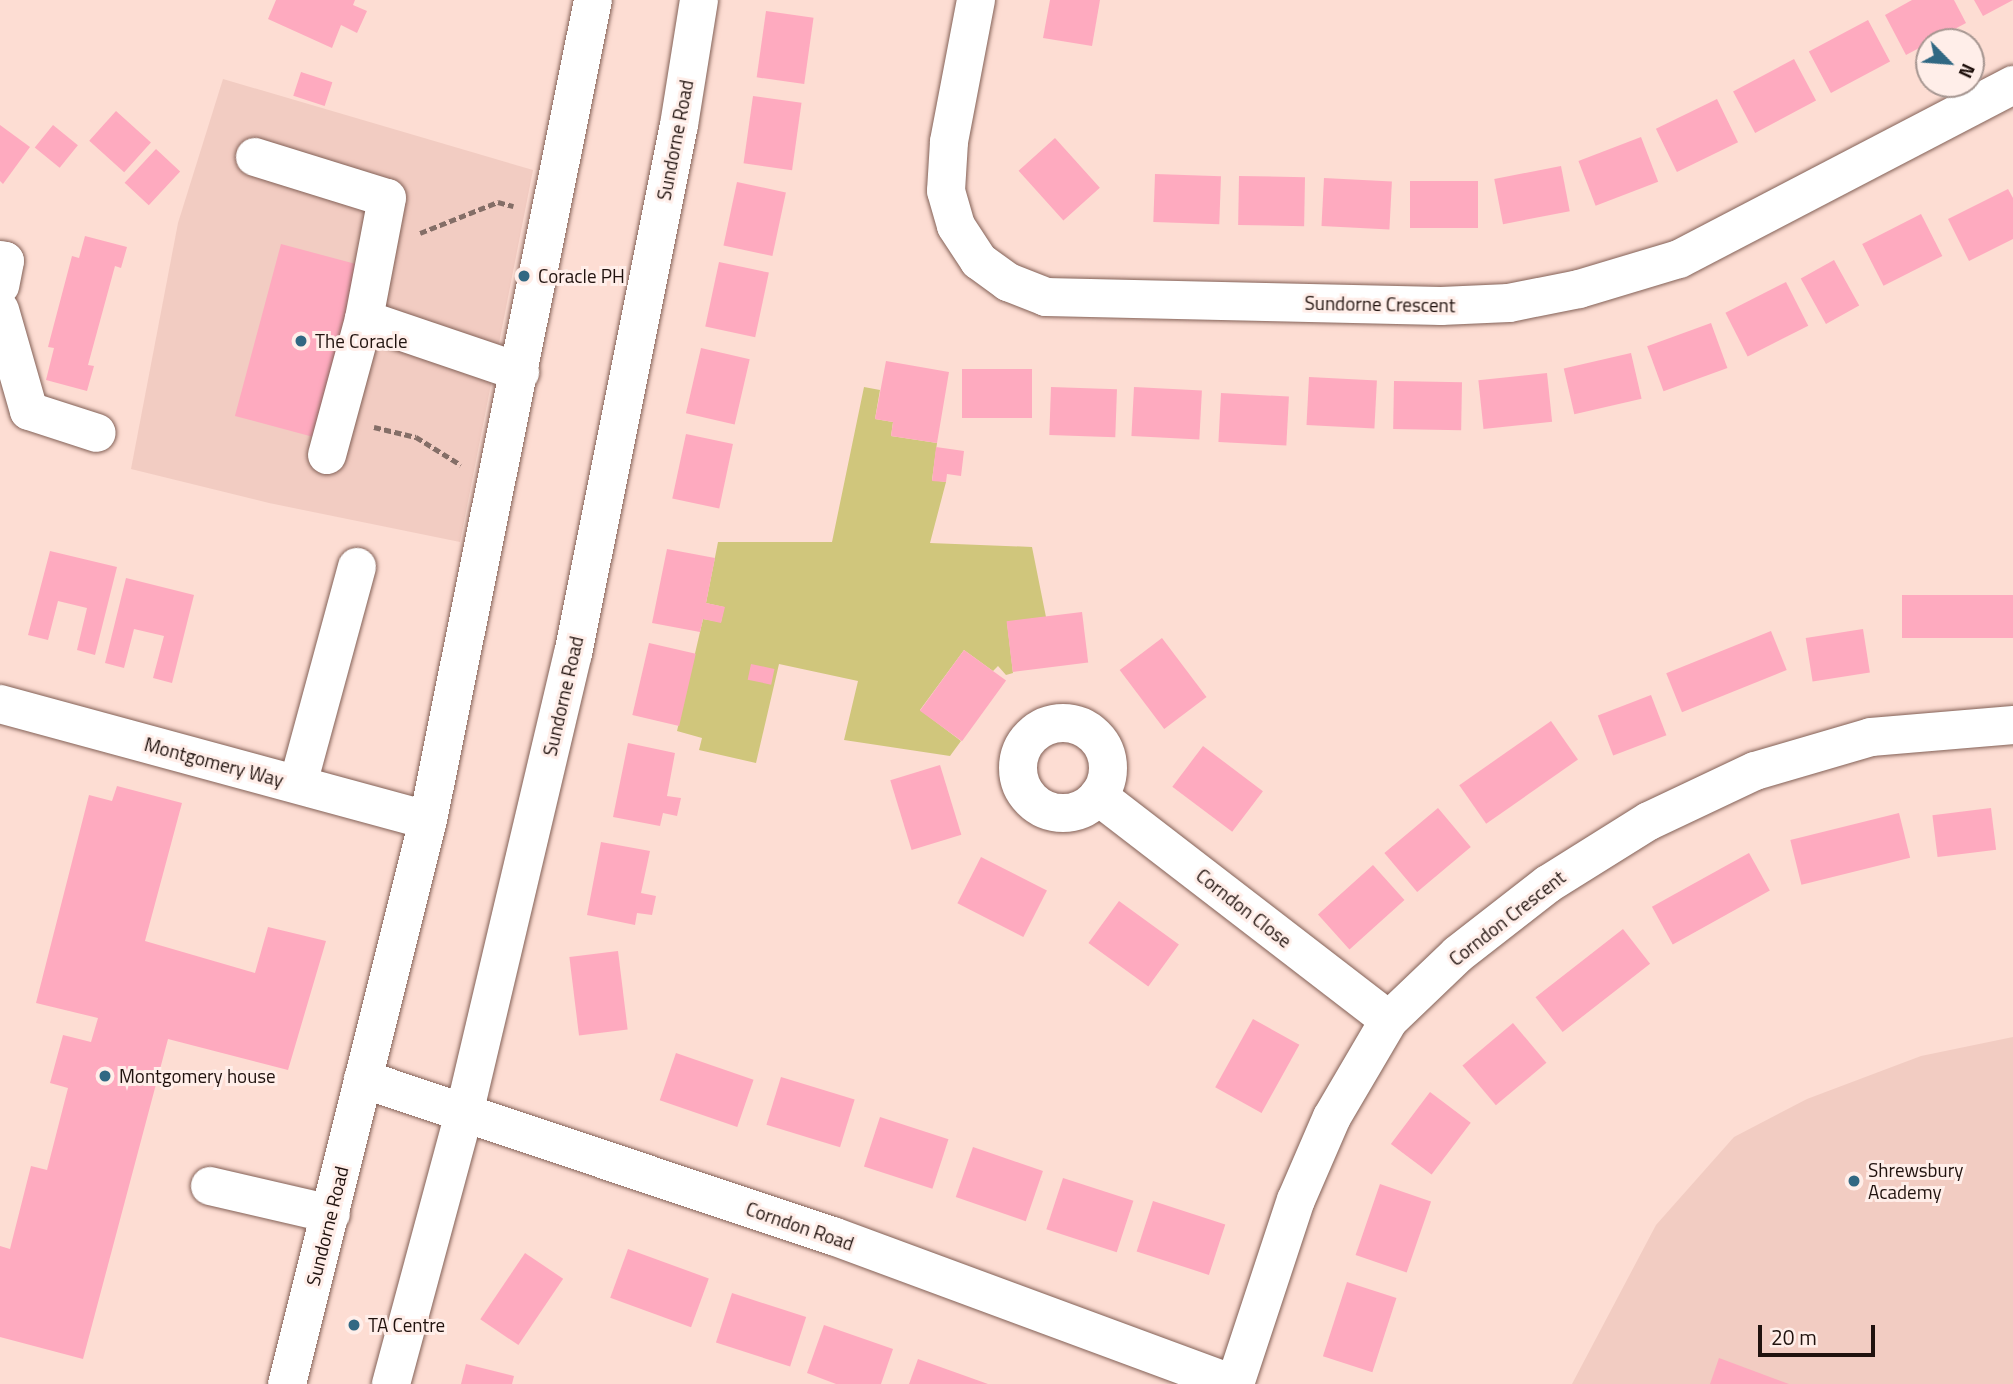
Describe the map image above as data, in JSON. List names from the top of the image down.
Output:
{
  "streets": {
    "street": [
      "Sundorne Road",
      "Sundorne Crescent",
      "Montgomery Way",
      "Corndon Close",
      "Corndon Crescent",
      "Corndon Road"
    ]
  },
  "crossings": [
    ["Sundorne Road", "Montgomery Way"],
    ["Sundorne Road", "Corndon Road"],
    ["Corndon Close", "Corndon Crescent"],
    ["Corndon Crescent", "Corndon Road"]
  ],
  "places": [
    "Coracle PH",
    "The Coracle",
    "Montgomery house",
    "Shrewsbury Academy",
    "TA Centre"
  ],
  "scale_bar": "20 m",
  "north": "bottom right"
}
